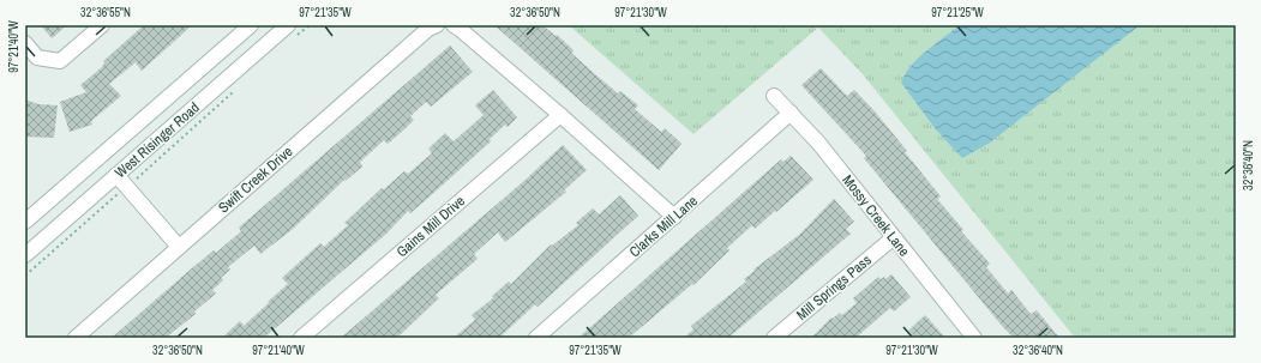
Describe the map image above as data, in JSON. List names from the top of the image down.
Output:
{
  "streets": {
    "street": [
      "West Risinger Road",
      "Swift Creek Drive",
      "Mossy Creek Lane",
      "Gains Mill Drive",
      "Clarks Mill Lane",
      "Mill Springs Pass"
    ]
  },
  "crossings": [
    ["Mossy Creek Lane", "Clarks Mill Lane"],
    ["Mossy Creek Lane", "Mill Springs Pass"]
  ],
  "coordinates": [
    "32°36'55\"N",
    "97°21'35\"W",
    "32°36'50\"N",
    "97°21'30\"W",
    "97°21'25\"W",
    "97°21'40\"W",
    "32°36'40\"N"
  ]
}
